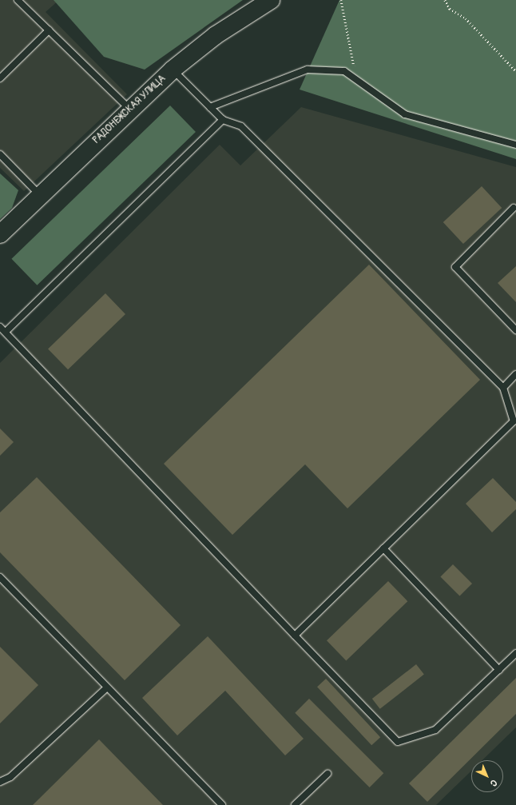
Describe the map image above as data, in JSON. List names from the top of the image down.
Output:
{
  "streets": {
    "street": ["РАДОНЕЖСКАЯ УЛИЦА"]
  },
  "north": "bottom right"
}
